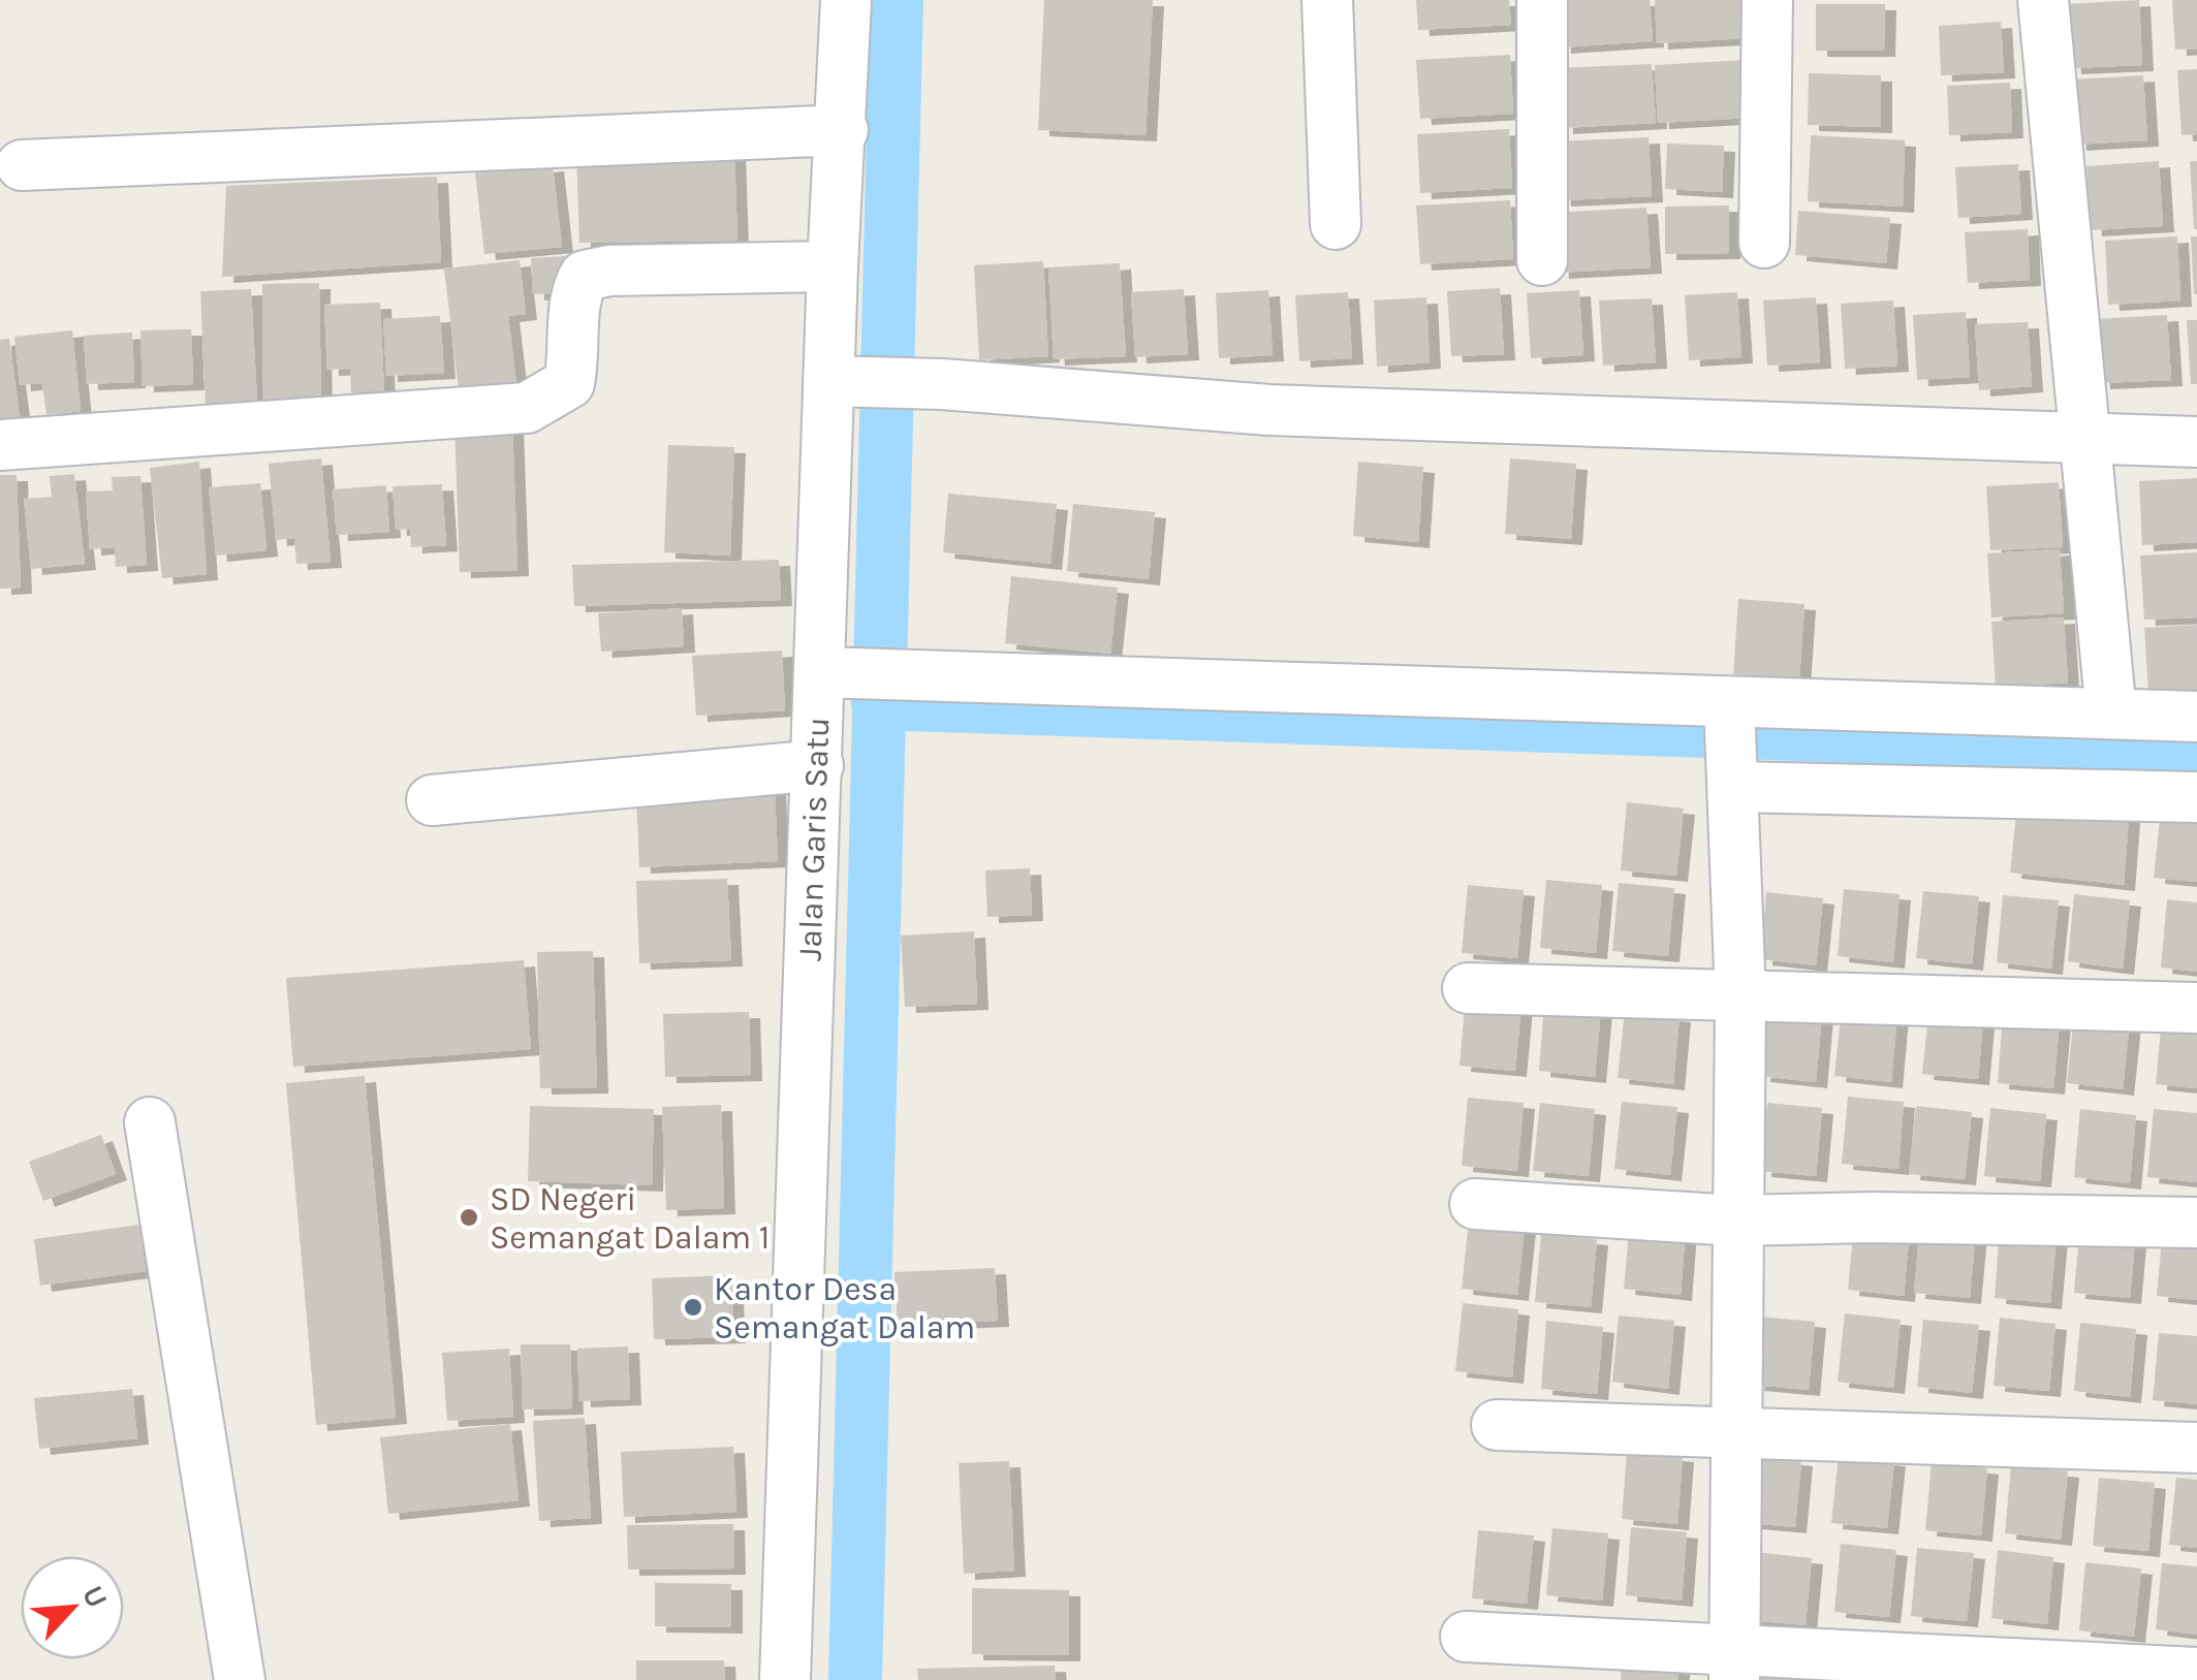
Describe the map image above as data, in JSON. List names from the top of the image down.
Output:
{
  "streets": {
    "street": ["Jalan Garis Satu"]
  },
  "places": ["SD Negeri Semangat Dalam 1", "Kantor Desa Semangat Dalam"],
  "north": "top right"
}
